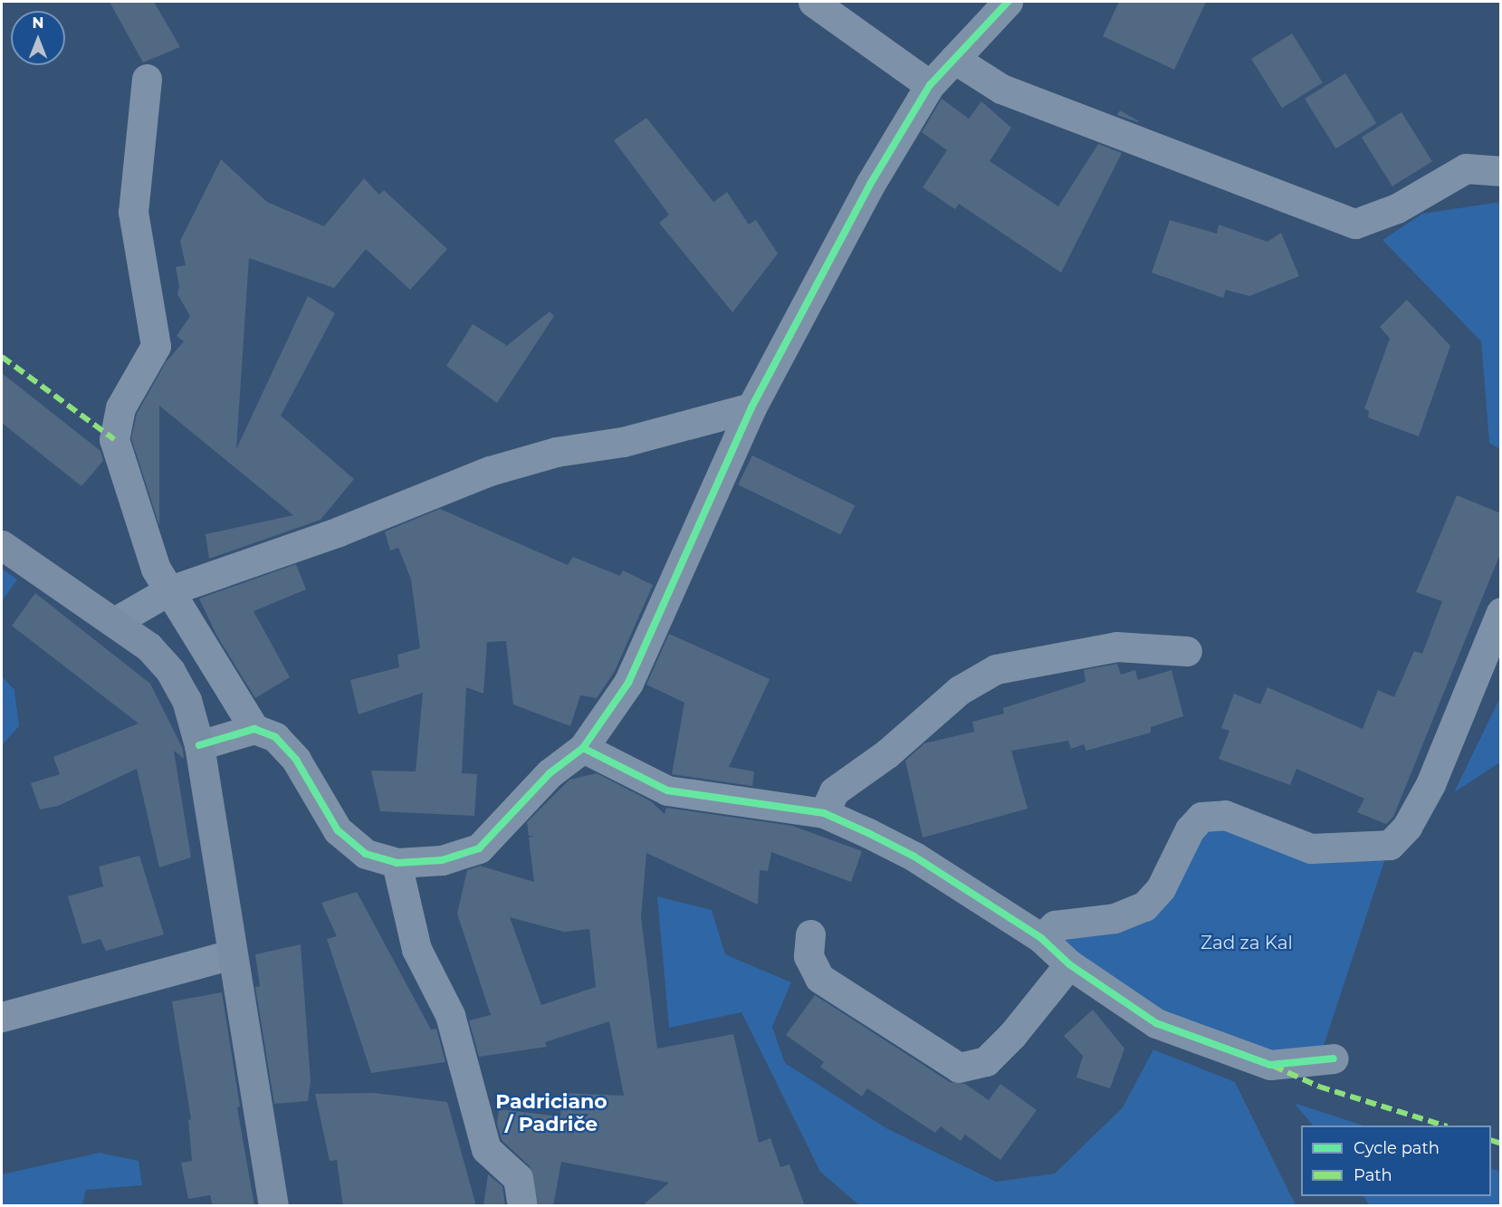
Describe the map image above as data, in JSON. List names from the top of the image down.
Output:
{
  "districts": ["Padriciano / Padriče"],
  "parks": ["Zad za Kal"],
  "legend": ["Cycle path", "Path"],
  "north": "top"
}
